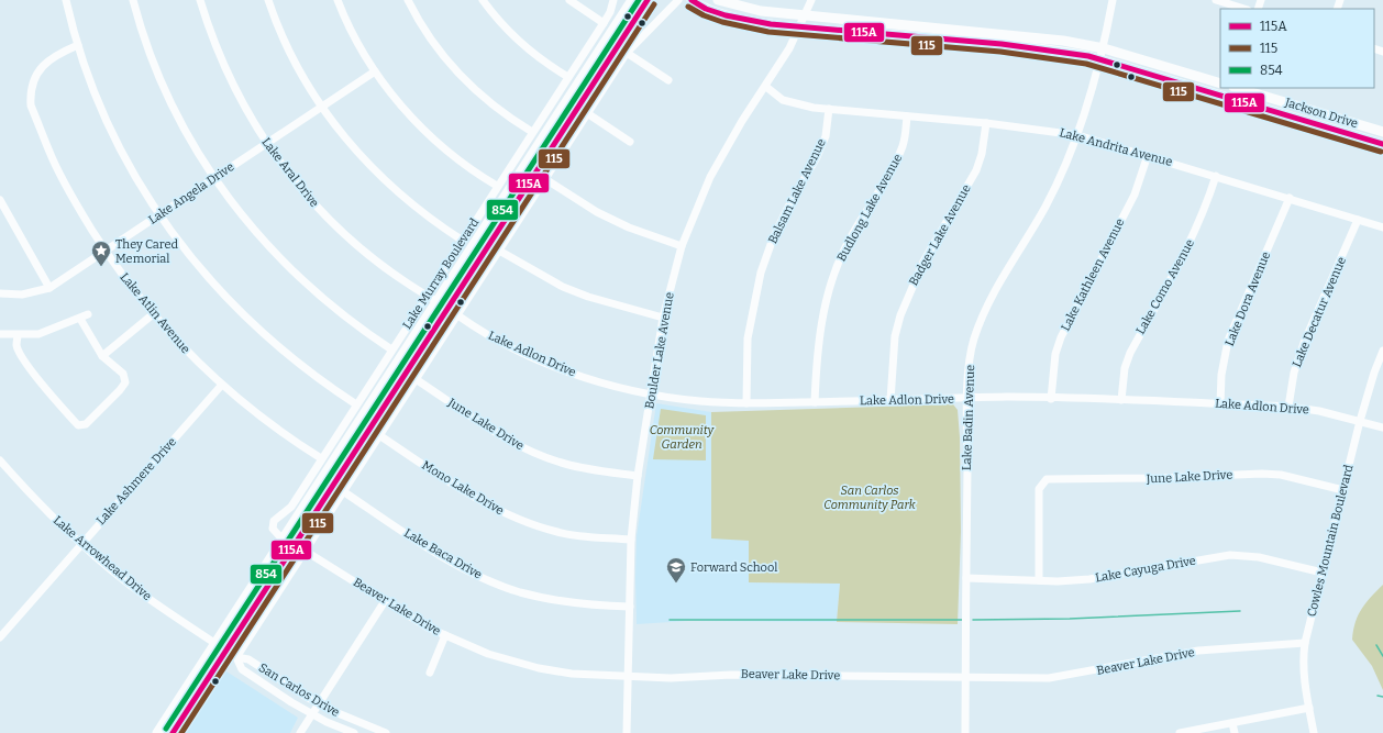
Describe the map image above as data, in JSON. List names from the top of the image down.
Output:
{
  "streets": {
    "main road": ["Jackson Drive", "Lake Murray Boulevard"],
    "street": [
      "Lake Andrita Avenue",
      "Lake Aral Drive",
      "Balsam Lake Avenue",
      "Lake Angela Drive",
      "Budlong Lake Avenue",
      "Badger Lake Avenue",
      "Lake Kathleen Avenue",
      "Lake Como Avenue",
      "Lake Dora Avenue",
      "Lake Decatur Avenue",
      "Lake Atlin Avenue",
      "Boulder Lake Avenue",
      "Lake Adlon Drive",
      "Lake Badin Avenue",
      "June Lake Drive",
      "Lake Ashmere Drive",
      "Mono Lake Drive",
      "Cowles Mountain Boulevard",
      "Lake Baca Drive",
      "Lake Arrowhead Drive",
      "Lake Cayuga Drive",
      "Beaver Lake Drive",
      "San Carlos Drive"
    ]
  },
  "crossings": [
    ["Jackson Drive", "Boulder Lake Avenue"],
    ["Jackson Drive", "Lake Badin Avenue"],
    ["Lake Andrita Avenue", "Balsam Lake Avenue"],
    ["Lake Andrita Avenue", "Budlong Lake Avenue"],
    ["Lake Andrita Avenue", "Badger Lake Avenue"],
    ["Lake Andrita Avenue", "Lake Kathleen Avenue"],
    ["Lake Andrita Avenue", "Lake Como Avenue"],
    ["Lake Andrita Avenue", "Lake Dora Avenue"],
    ["Lake Andrita Avenue", "Lake Decatur Avenue"],
    ["Lake Andrita Avenue", "Boulder Lake Avenue"],
    ["Lake Andrita Avenue", "Lake Badin Avenue"],
    ["Lake Aral Drive", "Lake Angela Drive"],
    ["Lake Aral Drive", "Lake Murray Boulevard"],
    ["Balsam Lake Avenue", "Lake Adlon Drive"],
    ["Lake Angela Drive", "Lake Atlin Avenue"],
    ["Budlong Lake Avenue", "Lake Adlon Drive"],
    ["Badger Lake Avenue", "Lake Adlon Drive"],
    ["Lake Murray Boulevard", "Lake Atlin Avenue"],
    ["Lake Murray Boulevard", "Lake Adlon Drive"],
    ["Lake Murray Boulevard", "Lake Arrowhead Drive"],
    ["Lake Murray Boulevard", "San Carlos Drive"],
    ["Lake Kathleen Avenue", "Lake Adlon Drive"],
    ["Lake Como Avenue", "Lake Adlon Drive"],
    ["Lake Dora Avenue", "Lake Adlon Drive"],
    ["Lake Decatur Avenue", "Lake Adlon Drive"],
    ["Lake Atlin Avenue", "Lake Ashmere Drive"],
    ["Boulder Lake Avenue", "Lake Adlon Drive"],
    ["Boulder Lake Avenue", "June Lake Drive"],
    ["Boulder Lake Avenue", "Mono Lake Drive"],
    ["Boulder Lake Avenue", "Lake Baca Drive"],
    ["Boulder Lake Avenue", "Beaver Lake Drive"],
    ["Lake Adlon Drive", "Lake Badin Avenue"],
    ["Lake Adlon Drive", "Cowles Mountain Boulevard"],
    ["Lake Badin Avenue", "Lake Cayuga Drive"],
    ["Lake Badin Avenue", "Beaver Lake Drive"],
    ["June Lake Drive", "Cowles Mountain Boulevard"],
    ["June Lake Drive", "Lake Cayuga Drive"],
    ["Lake Ashmere Drive", "Lake Arrowhead Drive"],
    ["Cowles Mountain Boulevard", "Lake Cayuga Drive"],
    ["Cowles Mountain Boulevard", "Beaver Lake Drive"],
    ["Lake Arrowhead Drive", "San Carlos Drive"]
  ],
  "parks": ["Community Garden", "San Carlos Community Park"],
  "places": {
    "place": ["They Cared Memorial"],
    "school or university": ["Forward School"]
  },
  "lines": ["transit line 115A", "transit line 854", "transit line 115"],
  "legend": ["115A", "115", "854"]
}
